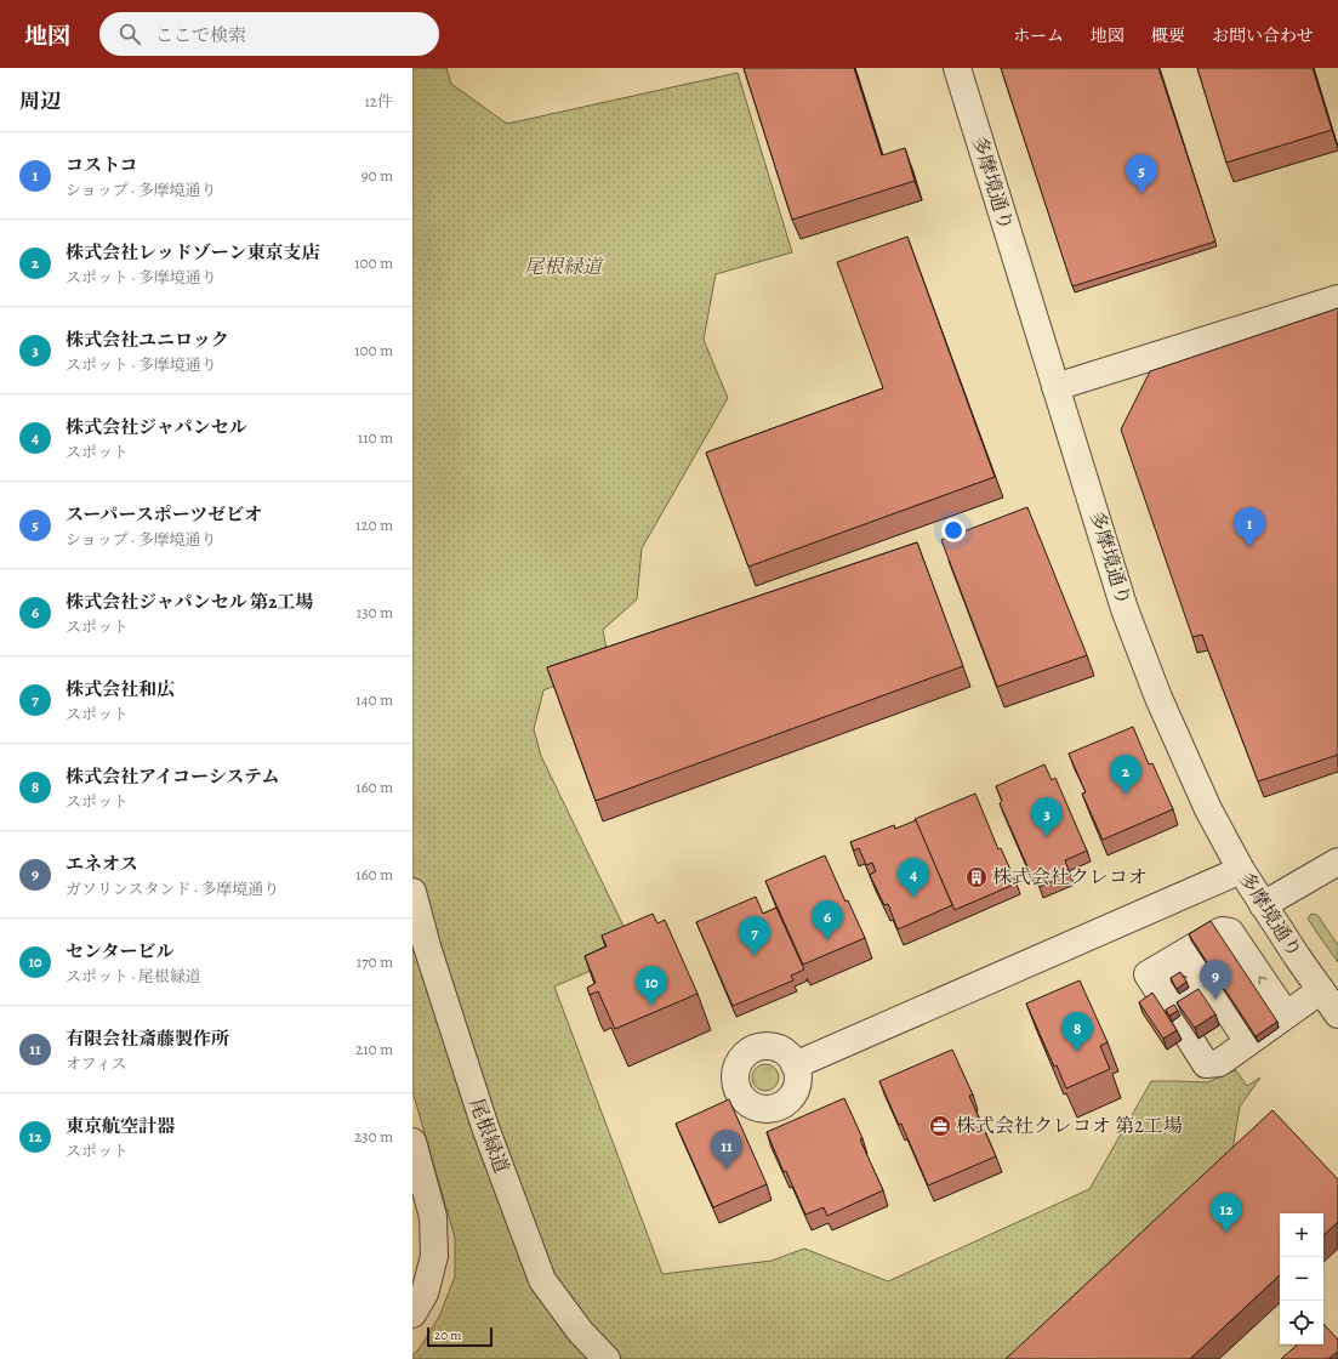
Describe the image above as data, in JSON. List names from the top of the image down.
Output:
{
  "streets": {
    "street": ["多摩境通り", "尾根緑道"]
  },
  "parks": ["尾根緑道"],
  "places": {
    "building": ["株式会社クレコオ"],
    "office": ["株式会社クレコオ 第2工場"]
  },
  "scale_bar": "20 m",
  "page": {
    "header": "地図",
    "search": "ここで検索",
    "nav": [
      "ホーム",
      "地図",
      "概要",
      "お問い合わせ"
    ],
    "heading": ["周辺", "12件"],
    "list": [
      {
        "mark": "1",
        "name": "コストコ",
        "note": "ショップ · 多摩境通り",
        "value": "90 m"
      },
      {
        "mark": "2",
        "name": "株式会社レッドゾーン東京支店",
        "note": "スポット · 多摩境通り",
        "value": "100 m"
      },
      {
        "mark": "3",
        "name": "株式会社ユニロック",
        "note": "スポット · 多摩境通り",
        "value": "100 m"
      },
      {
        "mark": "4",
        "name": "株式会社ジャパンセル",
        "note": "スポット",
        "value": "110 m"
      },
      {
        "mark": "5",
        "name": "スーパースポーツゼビオ",
        "note": "ショップ · 多摩境通り",
        "value": "120 m"
      },
      {
        "mark": "6",
        "name": "株式会社ジャパンセル 第2工場",
        "note": "スポット",
        "value": "130 m"
      },
      {
        "mark": "7",
        "name": "株式会社和広",
        "note": "スポット",
        "value": "140 m"
      },
      {
        "mark": "8",
        "name": "株式会社アイコーシステム",
        "note": "スポット",
        "value": "160 m"
      },
      {
        "mark": "9",
        "name": "エネオス",
        "note": "ガソリンスタンド · 多摩境通り",
        "value": "160 m"
      },
      {
        "mark": "10",
        "name": "センタービル",
        "note": "スポット · 尾根緑道",
        "value": "170 m"
      },
      {
        "mark": "11",
        "name": "有限会社斎藤製作所",
        "note": "オフィス",
        "value": "210 m"
      },
      {
        "mark": "12",
        "name": "東京航空計器",
        "note": "スポット",
        "value": "230 m"
      }
    ],
    "pins": [
      "5",
      "1",
      "2",
      "3",
      "4",
      "6",
      "7",
      "9",
      "10",
      "8",
      "11",
      "12"
    ],
    "map_buttons": ["+", "−"],
    "scale": "20 m"
  }
}
